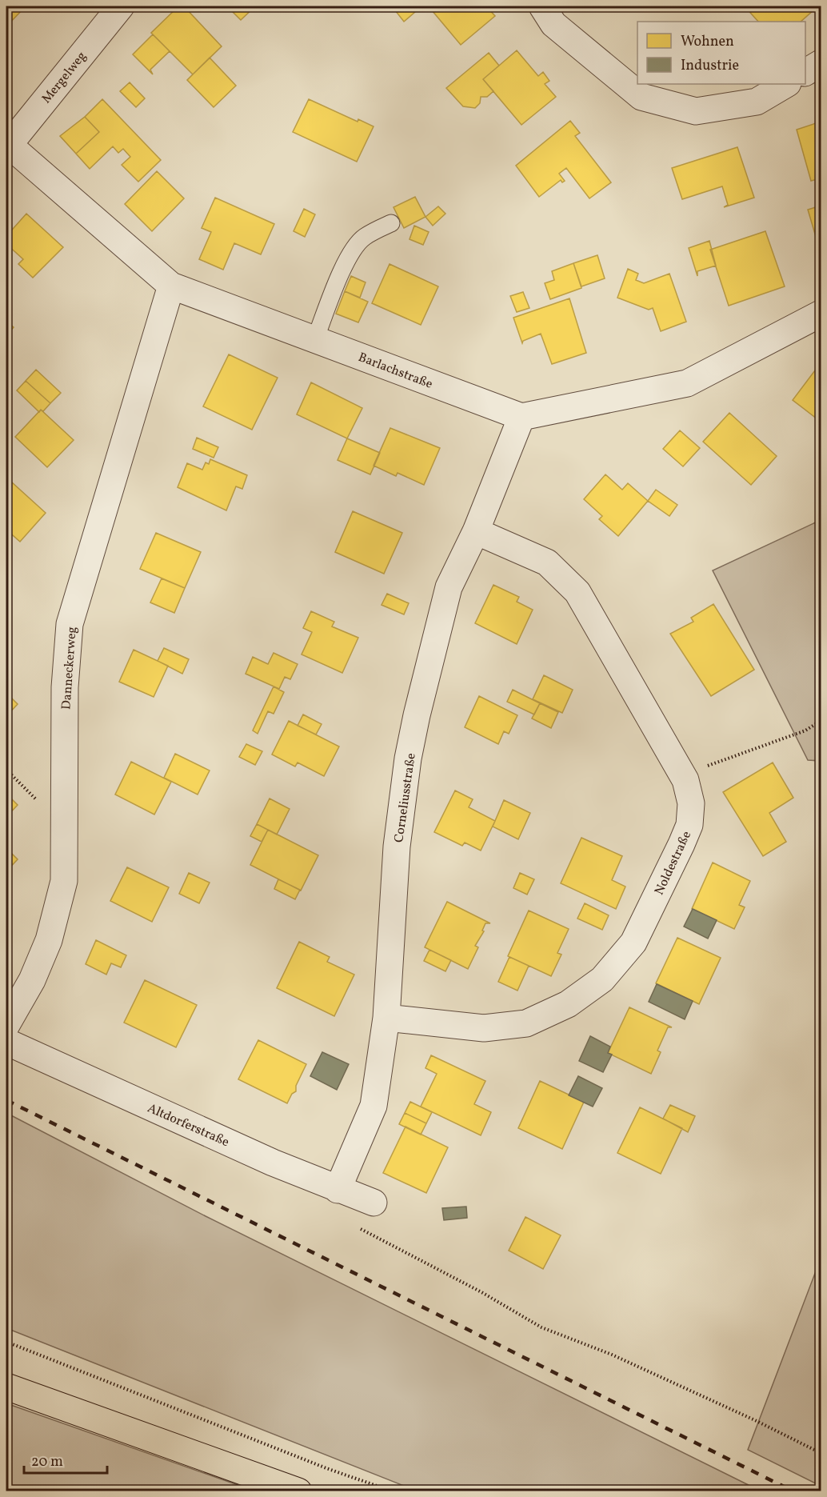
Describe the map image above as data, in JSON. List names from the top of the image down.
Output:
{
  "streets": {
    "street": [
      "Mergelweg",
      "Barlachstraße",
      "Danneckerweg",
      "Corneliusstraße",
      "Noldestraße",
      "Altdorferstraße"
    ]
  },
  "crossings": [
    ["Mergelweg", "Barlachstraße"],
    ["Barlachstraße", "Danneckerweg"],
    ["Barlachstraße", "Corneliusstraße"],
    ["Corneliusstraße", "Noldestraße"],
    ["Corneliusstraße", "Altdorferstraße"]
  ],
  "legend": ["Wohnen", "Industrie"],
  "scale_bar": "20 m"
}
